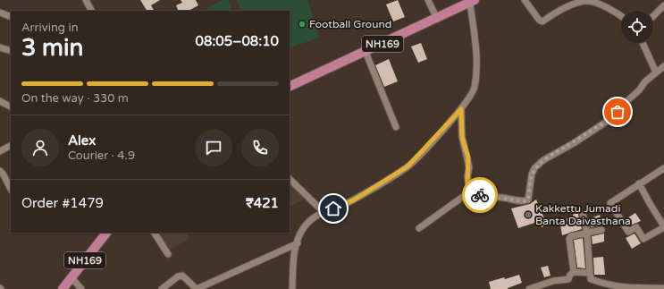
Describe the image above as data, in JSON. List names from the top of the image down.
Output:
{
  "streets": {
    "highway": ["NH169"]
  },
  "places": ["Football Ground", "Kakkettu Jumadi Banta Daivasthana"],
  "page": {
    "heading": ["3 min", "Arriving in", "08:05–08:10"],
    "panel": [
      "Alex",
      "Courier · 4.9",
      "Order #1479",
      "₹421"
    ],
    "bar": "On the way · 330 m"
  }
}
